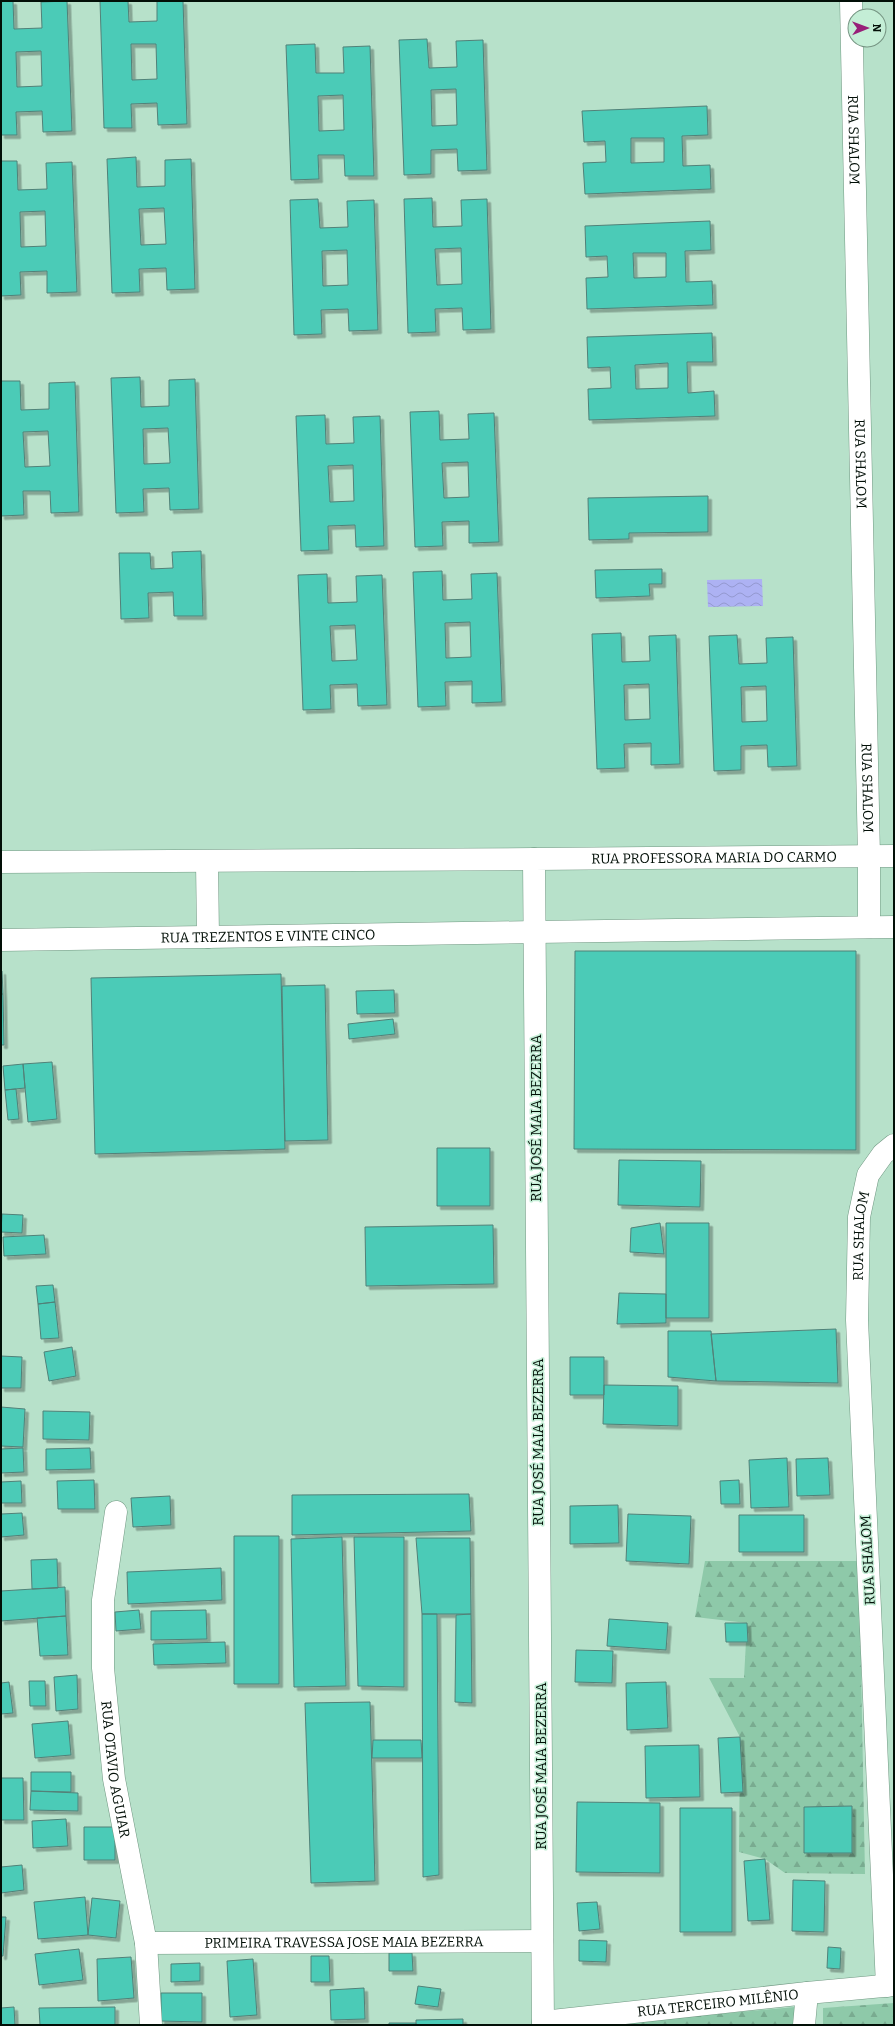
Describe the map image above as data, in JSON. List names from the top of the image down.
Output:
{
  "streets": {
    "street": [
      "RUA SHALOM",
      "RUA PROFESSORA MARIA DO CARMO",
      "RUA TREZENTOS E VINTE CINCO",
      "RUA JOSÉ MAIA BEZERRA",
      "RUA OTAVIO AGUIAR",
      "PRIMEIRA TRAVESSA JOSE MAIA BEZERRA",
      "RUA TERCEIRO MILÊNIO"
    ]
  },
  "crossings": [
    ["RUA SHALOM", "RUA PROFESSORA MARIA DO CARMO"],
    ["RUA SHALOM", "RUA TERCEIRO MILÊNIO"],
    ["RUA PROFESSORA MARIA DO CARMO", "RUA JOSÉ MAIA BEZERRA"],
    ["RUA TREZENTOS E VINTE CINCO", "RUA JOSÉ MAIA BEZERRA"],
    ["RUA JOSÉ MAIA BEZERRA", "PRIMEIRA TRAVESSA JOSE MAIA BEZERRA"],
    ["RUA JOSÉ MAIA BEZERRA", "RUA TERCEIRO MILÊNIO"],
    ["RUA OTAVIO AGUIAR", "PRIMEIRA TRAVESSA JOSE MAIA BEZERRA"]
  ],
  "north": "right"
}
